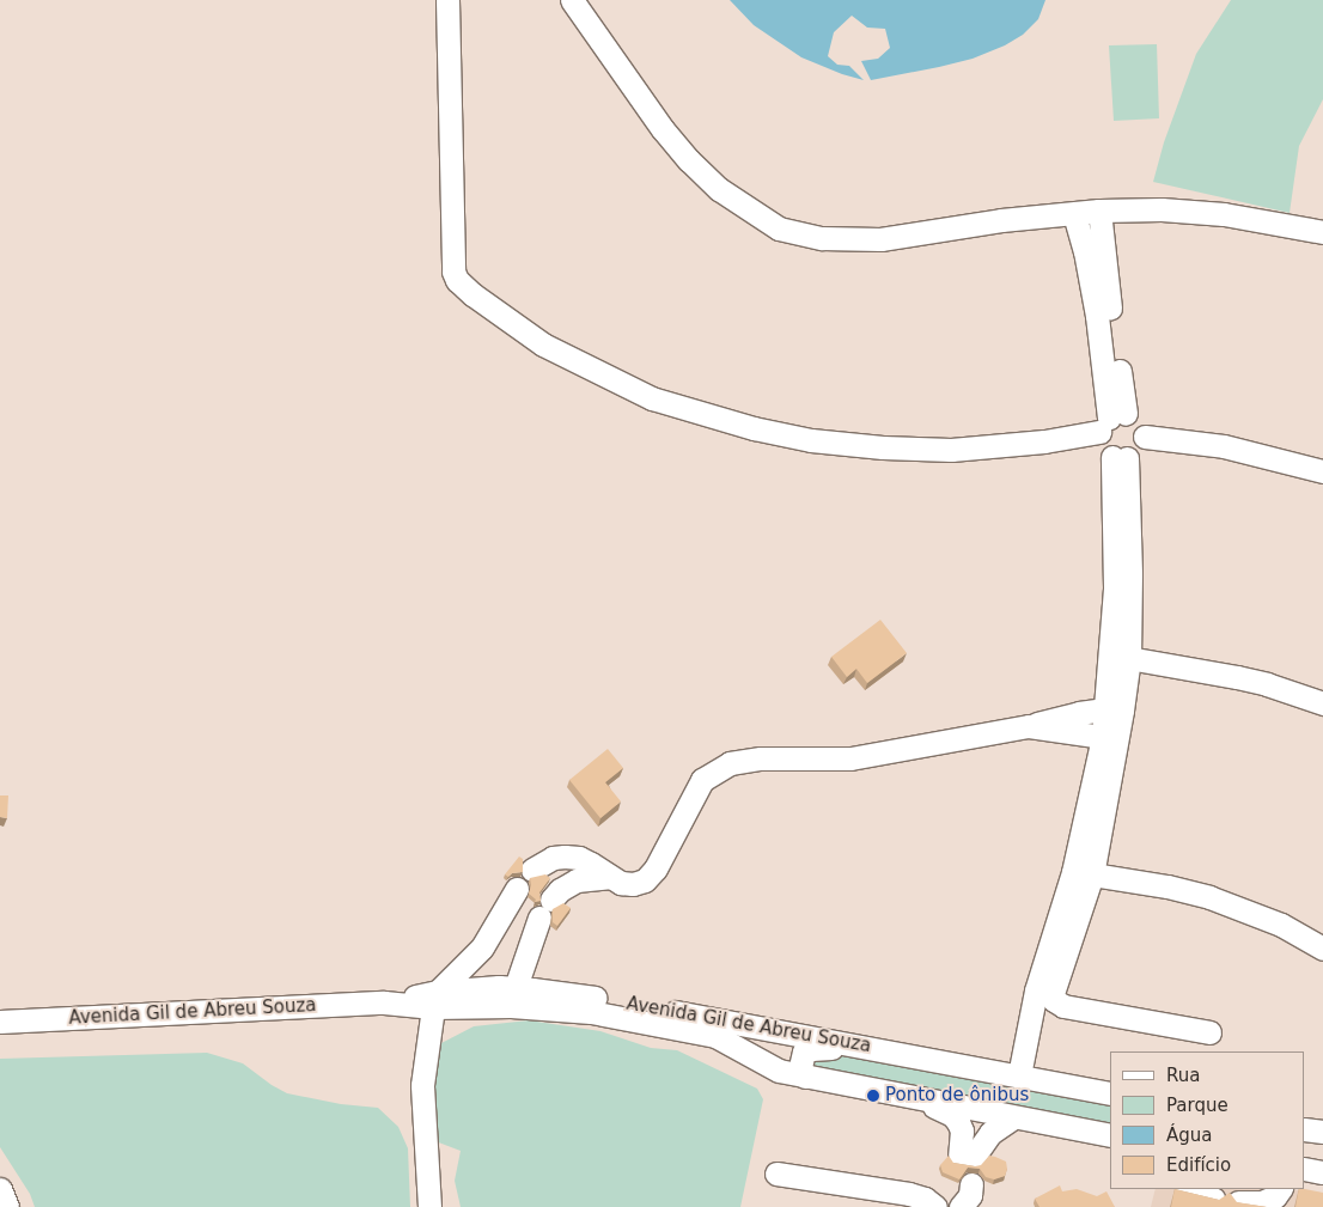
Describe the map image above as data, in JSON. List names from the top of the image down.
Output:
{
  "streets": {
    "street": ["Avenida Gil de Abreu Souza"]
  },
  "places": ["Ponto de ônibus"],
  "legend": [
    "Rua",
    "Parque",
    "Água",
    "Edifício"
  ]
}
